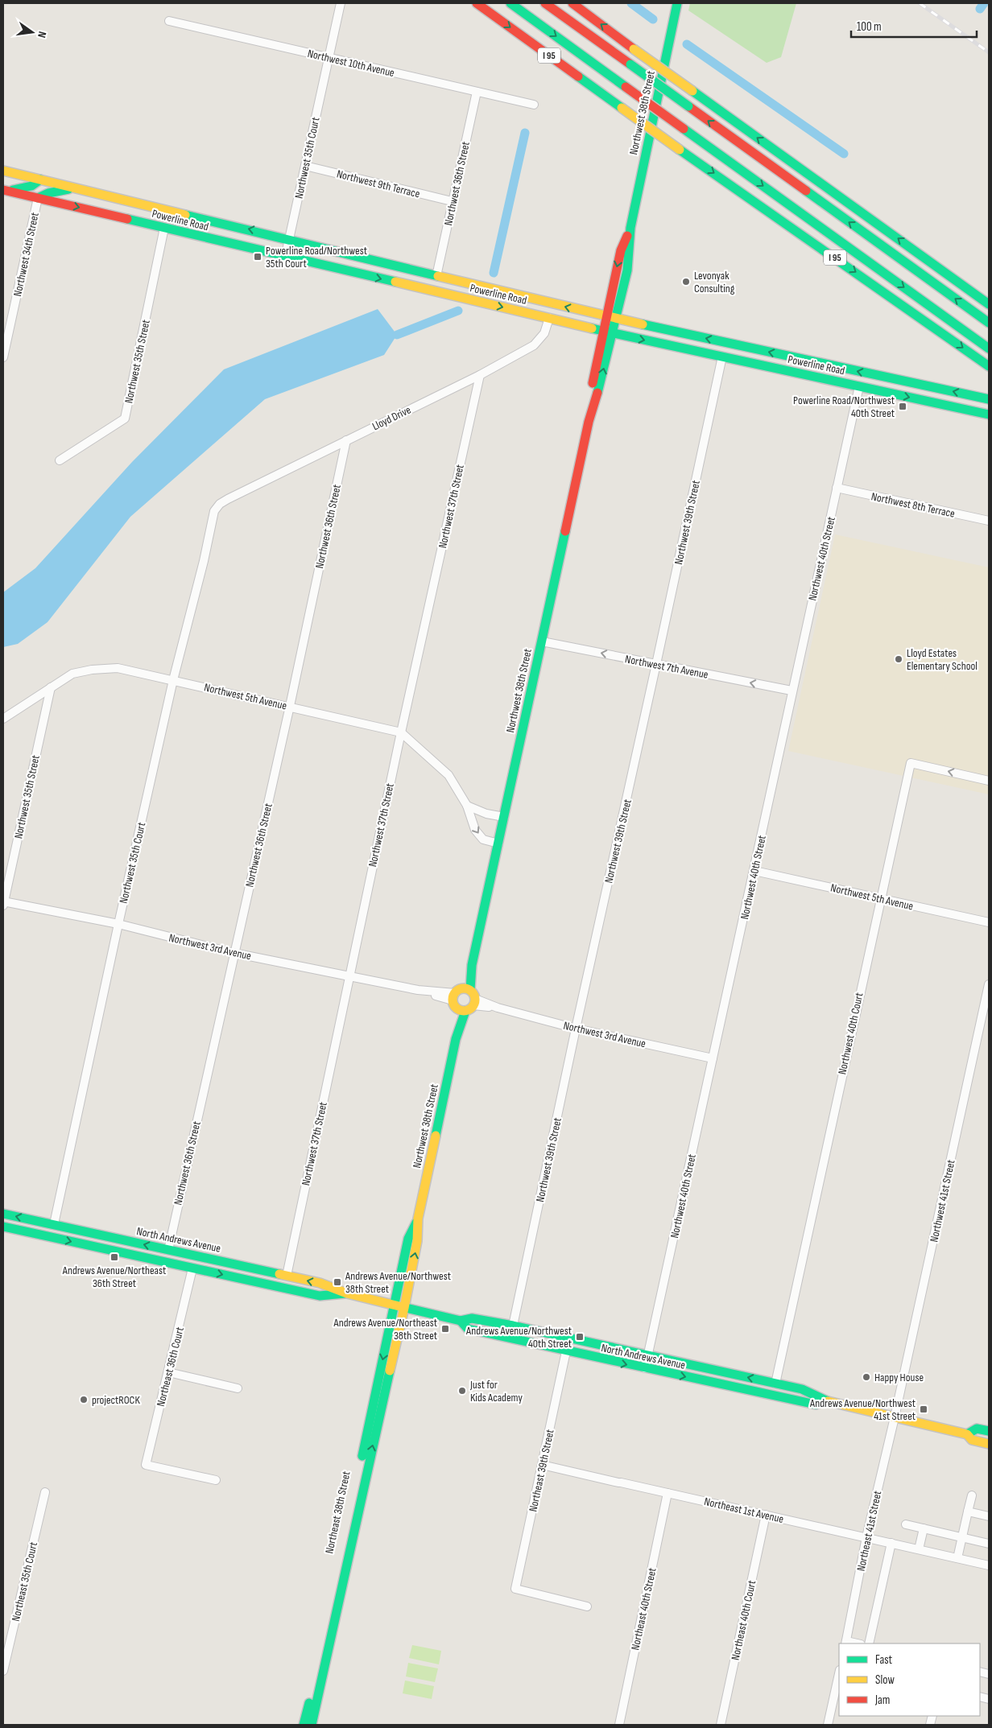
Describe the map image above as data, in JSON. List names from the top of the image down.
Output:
{
  "streets": {
    "main road": [
      "I 95",
      "Northwest 38th Street",
      "Powerline Road",
      "North Andrews Avenue",
      "Northeast 38th Street"
    ],
    "street": [
      "Northwest 10th Avenue",
      "Northwest 35th Court",
      "Northwest 9th Terrace",
      "Northwest 36th Street",
      "Northwest 34th Street",
      "Northwest 35th Street",
      "Lloyd Drive",
      "Northwest 8th Terrace",
      "Northwest 37th Street",
      "Northwest 39th Street",
      "Northwest 40th Street",
      "Northwest 7th Avenue",
      "Northwest 5th Avenue",
      "Northwest 3rd Avenue",
      "Northwest 40th Court",
      "Northwest 41st Street",
      "Northeast 36th Court",
      "Northeast 39th Street",
      "Northeast 1st Avenue",
      "Northeast 41st Street",
      "Northeast 35th Court",
      "Northeast 40th Street",
      "Northeast 40th Court"
    ]
  },
  "crossings": [
    ["Northwest 10th Avenue", "Northwest 35th Court"],
    ["Northwest 10th Avenue", "Northwest 36th Street"],
    ["Northwest 38th Street", "Powerline Road"],
    ["Northwest 38th Street", "Northwest 7th Avenue"],
    ["Northwest 38th Street", "Northwest 5th Avenue"],
    ["Northwest 38th Street", "Northwest 3rd Avenue"],
    ["Northwest 38th Street", "North Andrews Avenue"],
    ["Northwest 38th Street", "Northeast 38th Street"],
    ["Northwest 35th Court", "Northwest 9th Terrace"],
    ["Northwest 35th Court", "Powerline Road"],
    ["Northwest 35th Court", "Lloyd Drive"],
    ["Northwest 35th Court", "Northwest 5th Avenue"],
    ["Northwest 35th Court", "Northwest 3rd Avenue"],
    ["Northwest 35th Court", "North Andrews Avenue"],
    ["Northwest 9th Terrace", "Northwest 36th Street"],
    ["Northwest 36th Street", "Powerline Road"],
    ["Northwest 36th Street", "Lloyd Drive"],
    ["Northwest 36th Street", "Northwest 5th Avenue"],
    ["Northwest 36th Street", "Northwest 3rd Avenue"],
    ["Northwest 36th Street", "North Andrews Avenue"],
    ["Powerline Road", "Northwest 34th Street"],
    ["Powerline Road", "Northwest 35th Street"],
    ["Powerline Road", "Lloyd Drive"],
    ["Powerline Road", "Northwest 39th Street"],
    ["Powerline Road", "Northwest 40th Street"],
    ["Northwest 35th Street", "Northwest 5th Avenue"],
    ["Northwest 35th Street", "Northwest 3rd Avenue"],
    ["Lloyd Drive", "Northwest 37th Street"],
    ["Northwest 8th Terrace", "Northwest 40th Street"],
    ["Northwest 37th Street", "Northwest 5th Avenue"],
    ["Northwest 37th Street", "Northwest 3rd Avenue"],
    ["Northwest 37th Street", "North Andrews Avenue"],
    ["Northwest 39th Street", "Northwest 7th Avenue"],
    ["Northwest 39th Street", "Northwest 3rd Avenue"],
    ["Northwest 39th Street", "North Andrews Avenue"],
    ["Northwest 40th Street", "Northwest 7th Avenue"],
    ["Northwest 40th Street", "Northwest 5th Avenue"],
    ["Northwest 40th Street", "Northwest 3rd Avenue"],
    ["Northwest 40th Street", "North Andrews Avenue"],
    ["Northwest 5th Avenue", "Northwest 40th Court"],
    ["Northwest 40th Court", "North Andrews Avenue"],
    ["Northwest 41st Street", "North Andrews Avenue"],
    ["Northwest 41st Street", "Northeast 41st Street"],
    ["North Andrews Avenue", "Northeast 36th Court"],
    ["North Andrews Avenue", "Northeast 39th Street"],
    ["North Andrews Avenue", "Northeast 38th Street"],
    ["North Andrews Avenue", "Northeast 41st Street"],
    ["Northeast 39th Street", "Northeast 1st Avenue"],
    ["Northeast 1st Avenue", "Northeast 41st Street"],
    ["Northeast 1st Avenue", "Northeast 40th Street"],
    ["Northeast 1st Avenue", "Northeast 40th Court"]
  ],
  "one_way": ["Northwest 7th Avenue"],
  "places": {
    "transit": [
      "Powerline Road/Northwest 35th Court",
      "Powerline Road/Northwest 40th Street",
      "Andrews Avenue/Northeast 36th Street",
      "Andrews Avenue/Northwest 38th Street",
      "Andrews Avenue/Northeast 38th Street",
      "Andrews Avenue/Northwest 40th Street",
      "Andrews Avenue/Northwest 41st Street"
    ],
    "other": [
      "Levonyak Consulting",
      "Lloyd Estates Elementary School",
      "Happy House",
      "Just for Kids Academy",
      "projectROCK"
    ]
  },
  "legend": ["Fast", "Slow", "Jam"],
  "scale_bar": "100 m",
  "north": "right"
}
